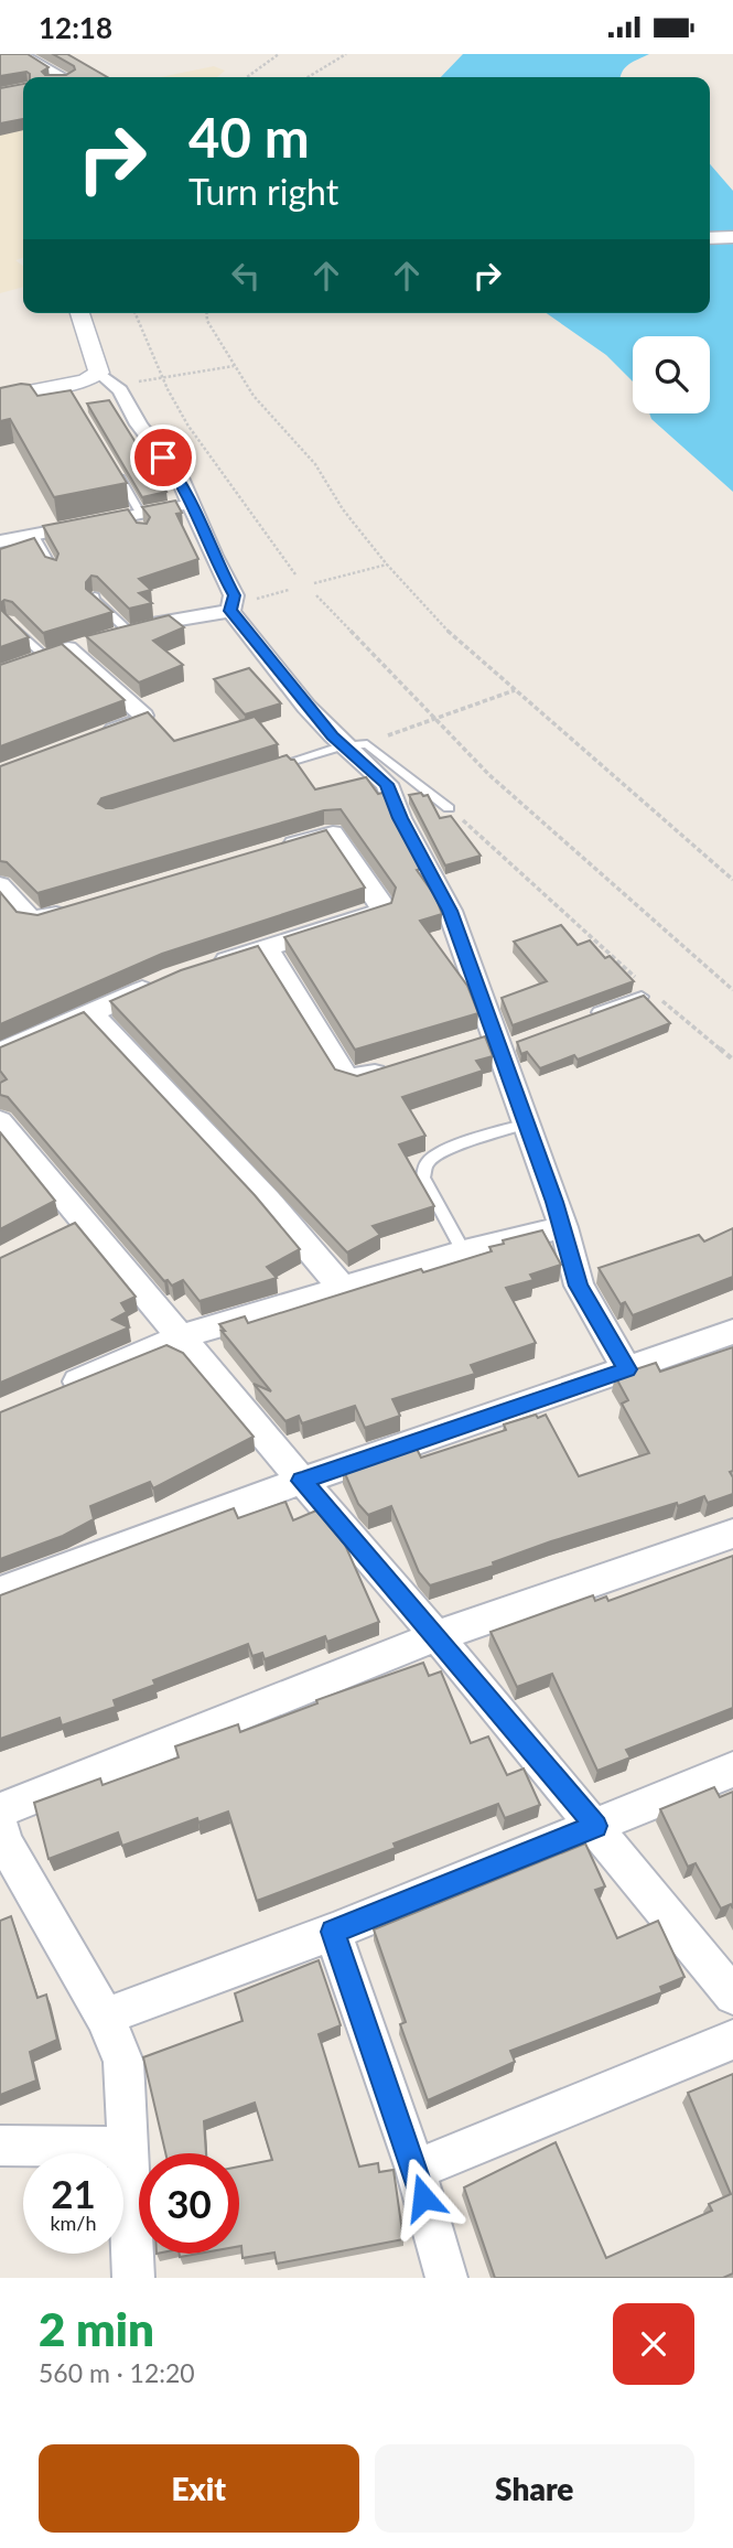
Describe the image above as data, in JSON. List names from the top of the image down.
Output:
{
  "page": {
    "status": "12:18",
    "turn": ["40 m", "Turn right"],
    "speed": "21 km/h",
    "limit": "30",
    "heading": ["2 min", "560 m · 12:20"],
    "buttons": ["Exit", "Share"]
  }
}
